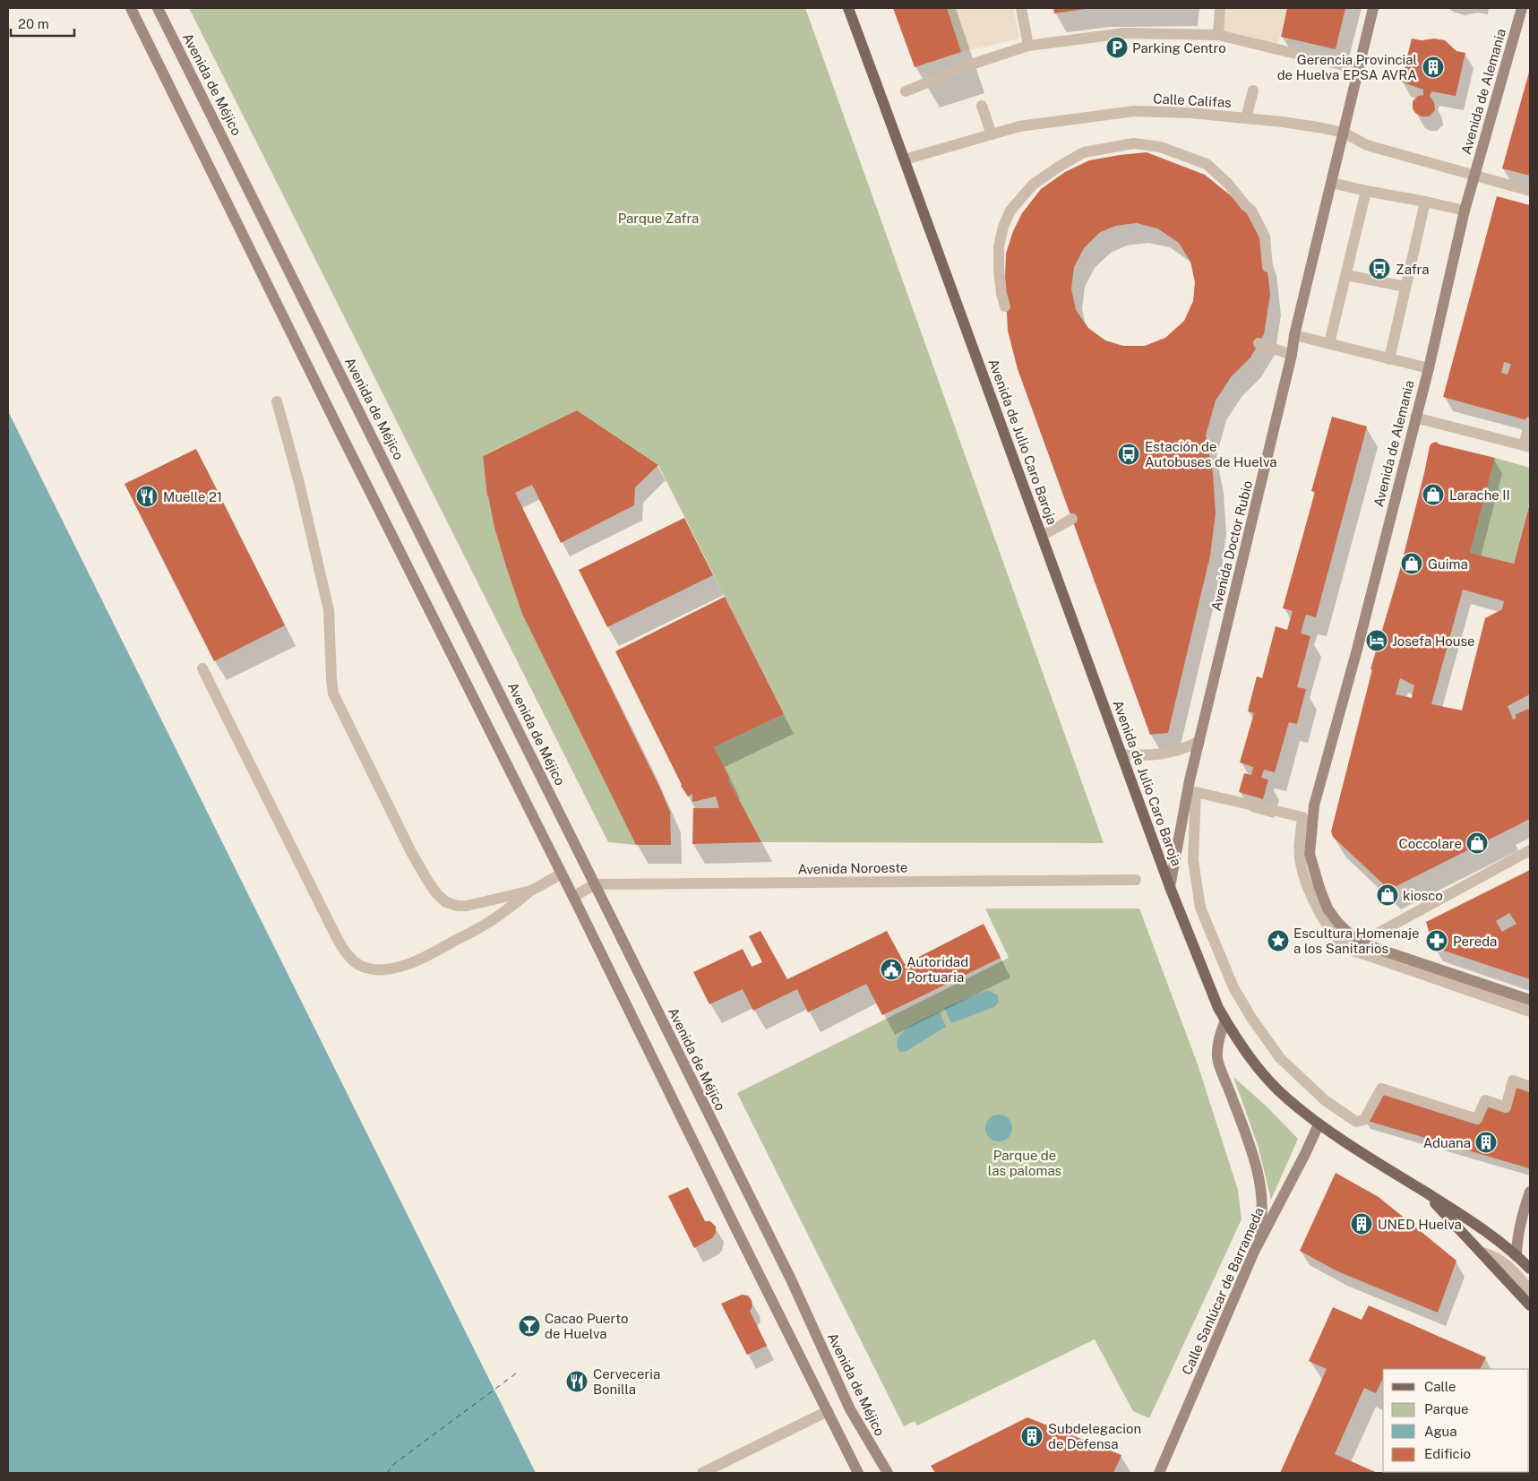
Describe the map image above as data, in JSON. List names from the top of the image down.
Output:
{
  "streets": {
    "main road": ["Avenida de Julio Caro Baroja"],
    "street": [
      "Avenida de Méjico",
      "Avenida de Alemania",
      "Calle Califas",
      "Avenida Doctor Rubio",
      "Avenida Noroeste",
      "Calle Sanlúcar de Barrameda"
    ]
  },
  "crossings": [
    ["Avenida de Méjico", "Avenida Noroeste"],
    ["Avenida de Alemania", "Calle Califas"],
    ["Calle Califas", "Avenida de Julio Caro Baroja"],
    ["Calle Califas", "Avenida Doctor Rubio"],
    ["Avenida de Julio Caro Baroja", "Avenida Doctor Rubio"],
    ["Avenida de Julio Caro Baroja", "Calle Sanlúcar de Barrameda"]
  ],
  "parks": ["Parque Zafra", "Parque de las palomas"],
  "places": {
    "parking": ["Parking Centro"],
    "building": [
      "Gerencia Provincial de Huelva EPSA AVRA",
      "Aduana",
      "UNED Huelva",
      "Subdelegacion de Defensa"
    ],
    "bus stop": ["Zafra", "Estación de Autobuses de Huelva"],
    "shop": [
      "Larache II",
      "Guima",
      "Coccolare",
      "kiosco"
    ],
    "restaurant": ["Muelle 21", "Cerveceria Bonilla"],
    "hotel": ["Josefa House"],
    "place": ["Escultura Homenaje a los Sanitarios"],
    "pharmacy": ["Pereda"],
    "public building": ["Autoridad Portuaria"],
    "bar": ["Cacao Puerto de Huelva"]
  },
  "legend": [
    "Calle",
    "Parque",
    "Agua",
    "Edificio"
  ],
  "scale_bar": "20 m"
}
